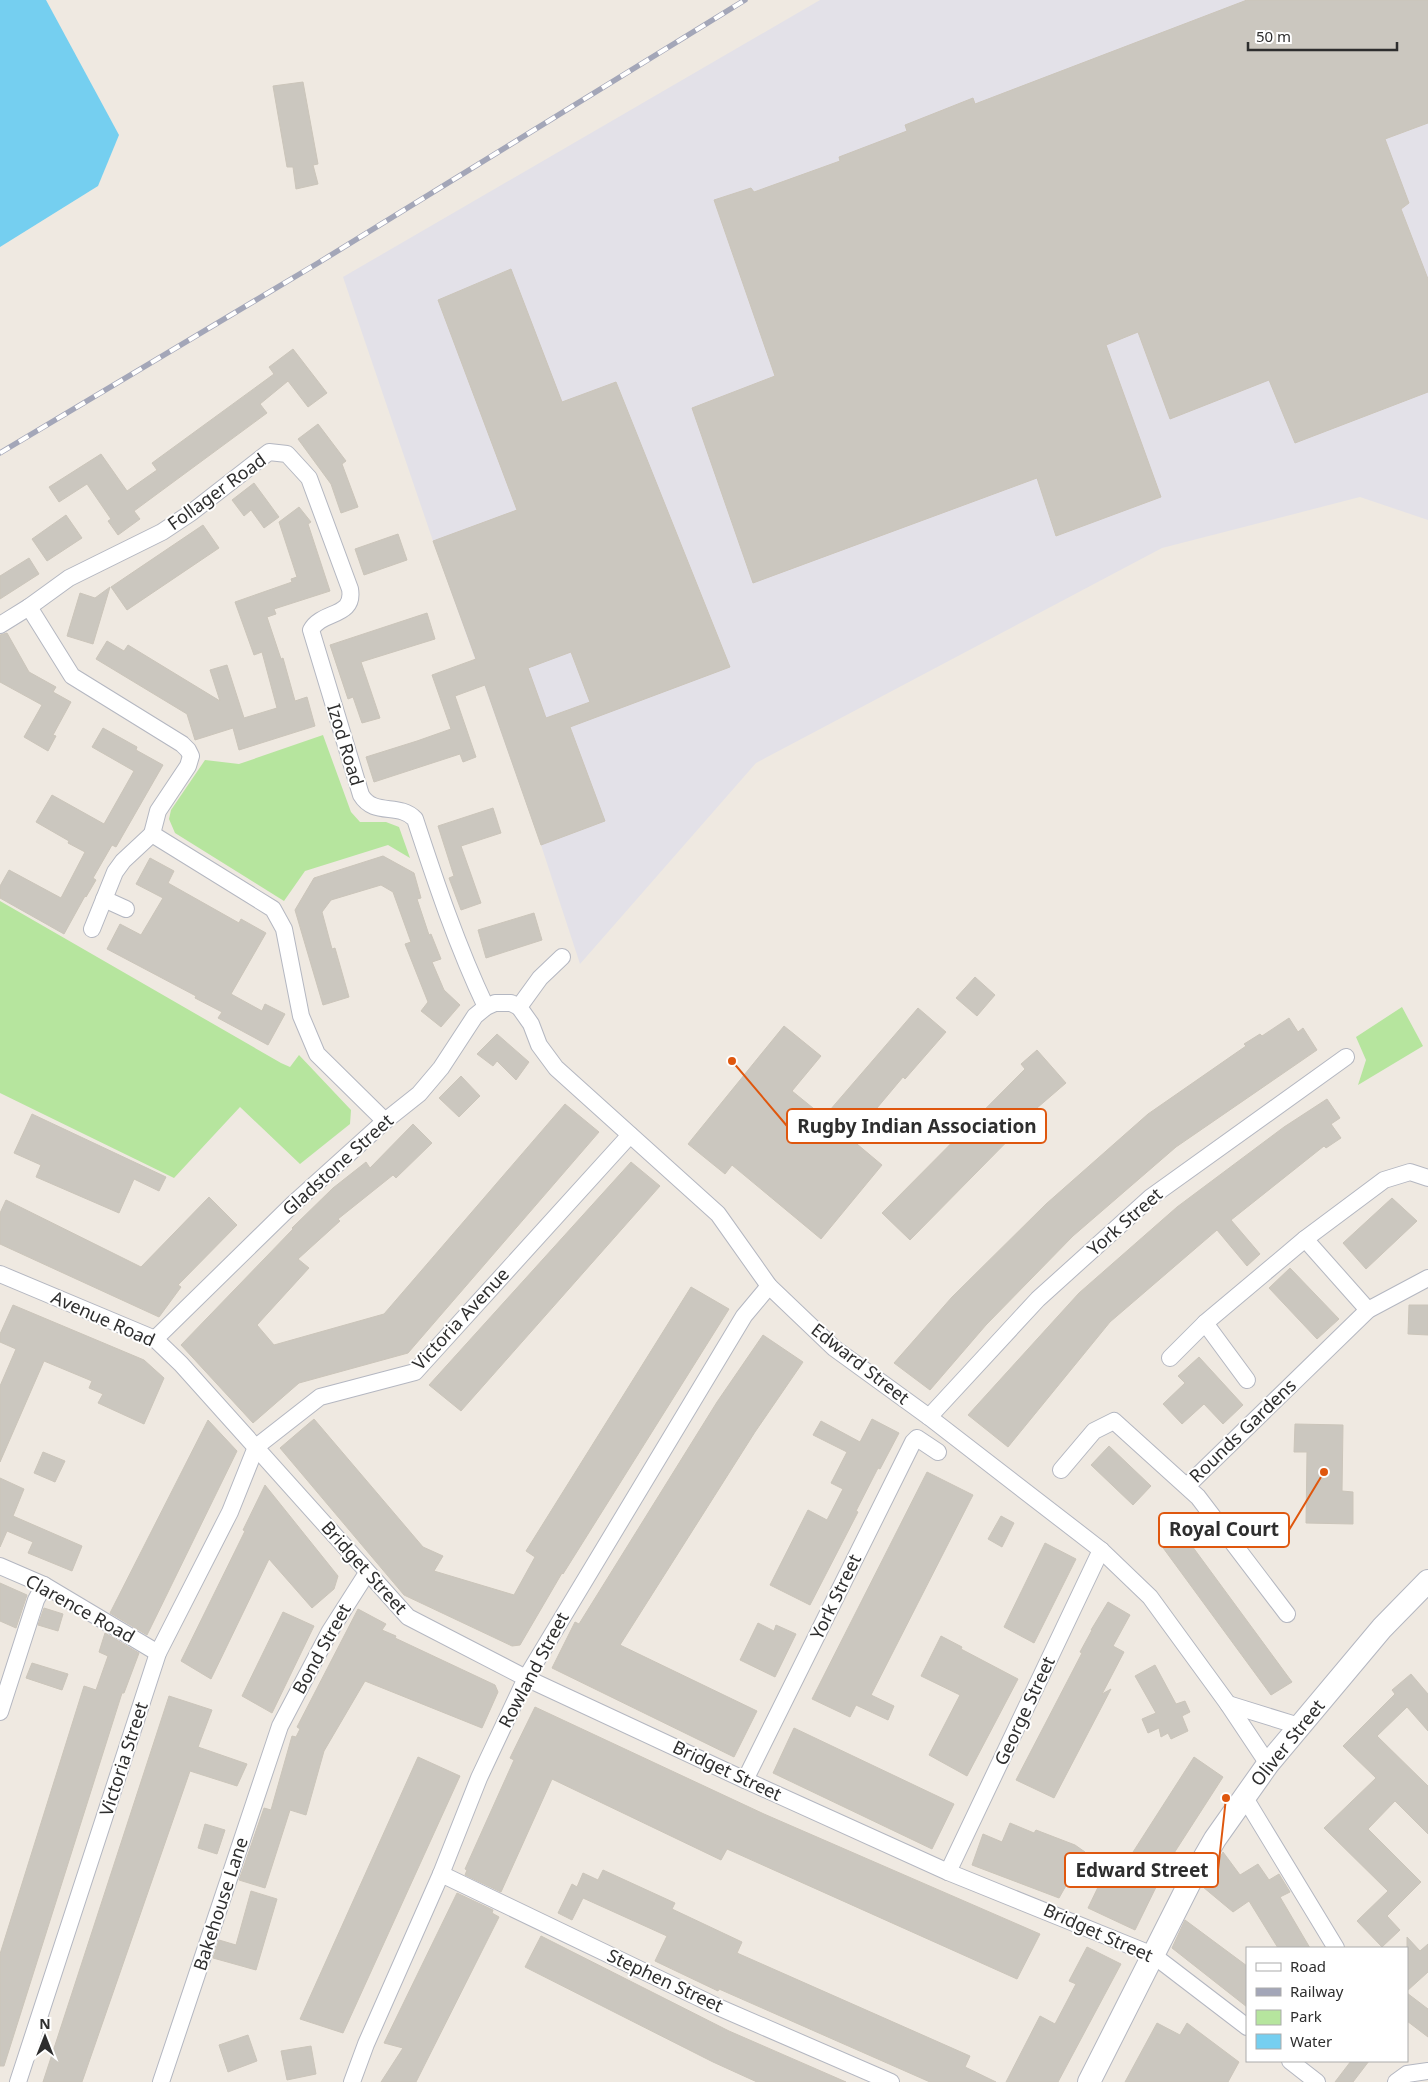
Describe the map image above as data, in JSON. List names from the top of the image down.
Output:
{
  "streets": {
    "street": [
      "Follager Road",
      "Izod Road",
      "Gladstone Street",
      "York Street",
      "Avenue Road",
      "Victoria Avenue",
      "Edward Street",
      "Rounds Gardens",
      "Bridget Street",
      "Clarence Road",
      "Bond Street",
      "Rowland Street",
      "George Street",
      "Oliver Street",
      "Victoria Street",
      "Bakehouse Lane",
      "Stephen Street"
    ]
  },
  "crossings": [
    ["Follager Road", "Izod Road"],
    ["Izod Road", "Gladstone Street"],
    ["Gladstone Street", "Avenue Road"],
    ["York Street", "Edward Street"],
    ["York Street", "Bridget Street"],
    ["Avenue Road", "Victoria Avenue"],
    ["Avenue Road", "Bridget Street"],
    ["Avenue Road", "Victoria Street"],
    ["Victoria Avenue", "Edward Street"],
    ["Victoria Avenue", "Bridget Street"],
    ["Victoria Avenue", "Victoria Street"],
    ["Edward Street", "Rowland Street"],
    ["Edward Street", "George Street"],
    ["Edward Street", "Oliver Street"],
    ["Bridget Street", "Bond Street"],
    ["Bridget Street", "Rowland Street"],
    ["Bridget Street", "George Street"],
    ["Bridget Street", "Oliver Street"],
    ["Bridget Street", "Victoria Street"],
    ["Clarence Road", "Victoria Street"],
    ["Bond Street", "Bakehouse Lane"],
    ["Rowland Street", "Stephen Street"]
  ],
  "places": ["Rugby Indian Association", "Royal Court", "Edward Street"],
  "legend": [
    "Road",
    "Railway",
    "Park",
    "Water"
  ],
  "scale_bar": "50 m",
  "north": "top"
}
